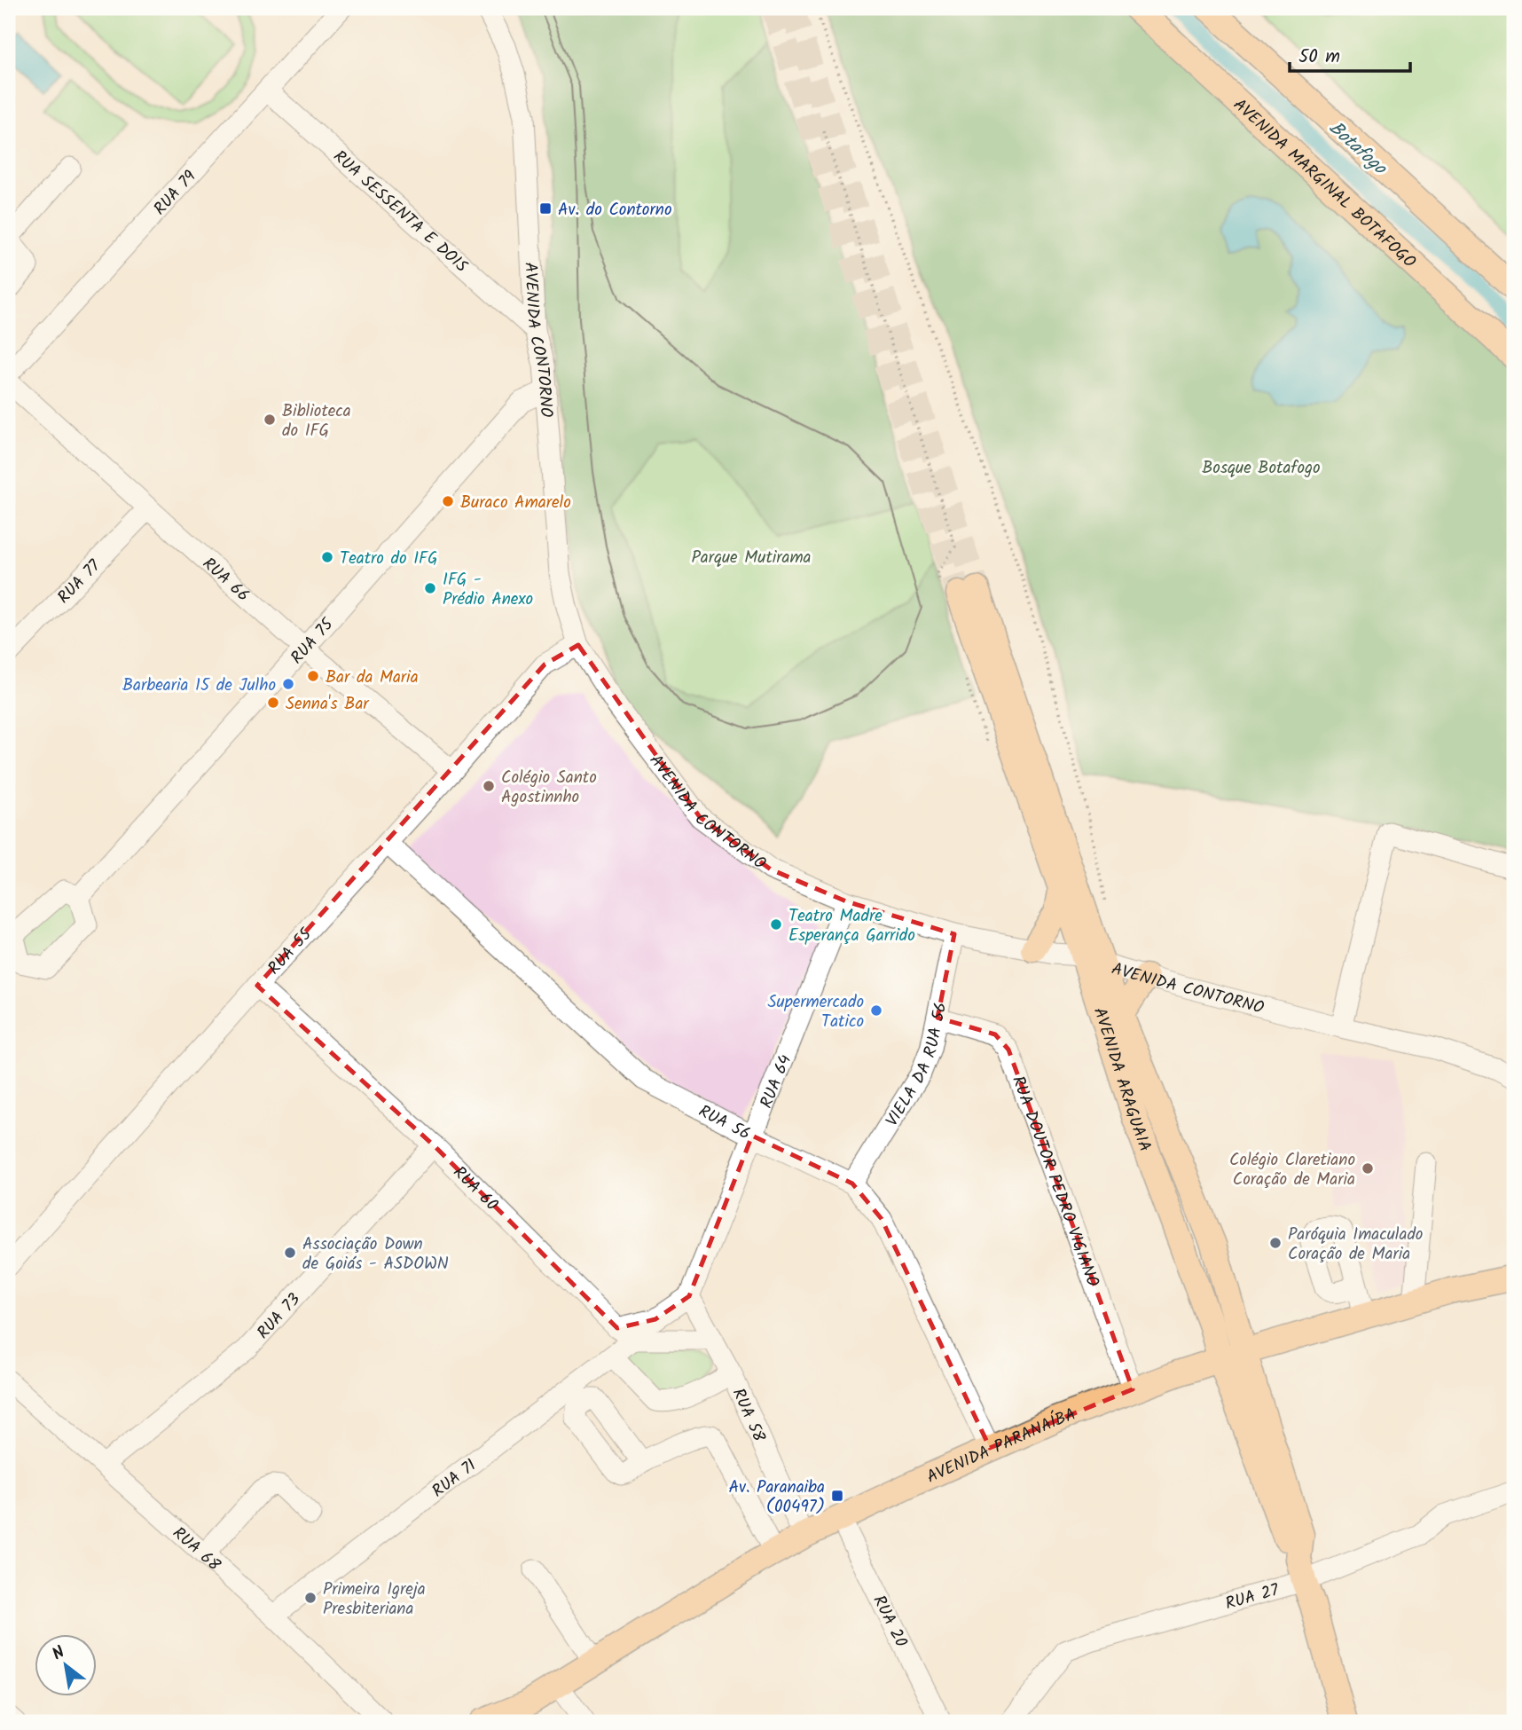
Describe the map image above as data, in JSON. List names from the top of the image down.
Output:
{
  "streets": {
    "main road": ["AVENIDA MARGINAL BOTAFOGO", "AVENIDA ARAGUAIA", "AVENIDA PARANAÍBA"],
    "street": [
      "RUA 79",
      "RUA SESSENTA E DOIS",
      "AVENIDA CONTORNO",
      "RUA 66",
      "RUA 77",
      "RUA 75",
      "RUA 55",
      "VIELA DA RUA 56",
      "RUA 64",
      "RUA 56",
      "RUA DOUTOR PEDRO VIGIANO",
      "RUA 60",
      "RUA 73",
      "RUA 58",
      "RUA 71",
      "RUA 68",
      "RUA 27",
      "RUA 20"
    ]
  },
  "crossings": [
    ["RUA 79", "RUA SESSENTA E DOIS"],
    ["RUA SESSENTA E DOIS", "AVENIDA CONTORNO"],
    ["AVENIDA CONTORNO", "RUA 75"],
    ["AVENIDA CONTORNO", "RUA 55"],
    ["AVENIDA CONTORNO", "VIELA DA RUA 56"],
    ["AVENIDA CONTORNO", "AVENIDA ARAGUAIA"],
    ["AVENIDA CONTORNO", "RUA 64"],
    ["RUA 66", "RUA 77"],
    ["RUA 66", "RUA 75"],
    ["RUA 66", "RUA 55"],
    ["RUA 55", "RUA 56"],
    ["RUA 55", "RUA 60"],
    ["VIELA DA RUA 56", "RUA 56"],
    ["VIELA DA RUA 56", "RUA DOUTOR PEDRO VIGIANO"],
    ["AVENIDA ARAGUAIA", "AVENIDA PARANAÍBA"],
    ["AVENIDA ARAGUAIA", "RUA 27"],
    ["RUA 64", "RUA 56"],
    ["RUA 64", "RUA 58"],
    ["RUA 64", "RUA 71"],
    ["RUA 56", "AVENIDA PARANAÍBA"],
    ["RUA DOUTOR PEDRO VIGIANO", "AVENIDA PARANAÍBA"],
    ["RUA 60", "RUA 73"],
    ["RUA 60", "RUA 71"],
    ["RUA 73", "RUA 68"],
    ["RUA 58", "AVENIDA PARANAÍBA"],
    ["RUA 58", "RUA 71"],
    ["AVENIDA PARANAÍBA", "RUA 20"],
    ["RUA 71", "RUA 68"]
  ],
  "water": ["Botafogo"],
  "parks": ["Bosque Botafogo", "Parque Mutirama"],
  "places": {
    "transit": ["Av. do Contorno", "Av. Paranaiba (00497)"],
    "other": [
      "Biblioteca do IFG",
      "Buraco Amarelo",
      "Teatro do IFG",
      "IFG - Prédio Anexo",
      "Bar da Maria",
      "Barbearia 15 de Julho",
      "Senna's Bar",
      "Colégio Santo Agostinnho",
      "Teatro Madre Esperança Garrido",
      "Supermercado Tatico",
      "Colégio Claretiano Coração de Maria",
      "Paróquia Imaculado Coração de Maria",
      "Associação Down de Goiás - ASDOWN",
      "Primeira Igreja Presbiteriana"
    ]
  },
  "scale_bar": "50 m",
  "north": "top left"
}
